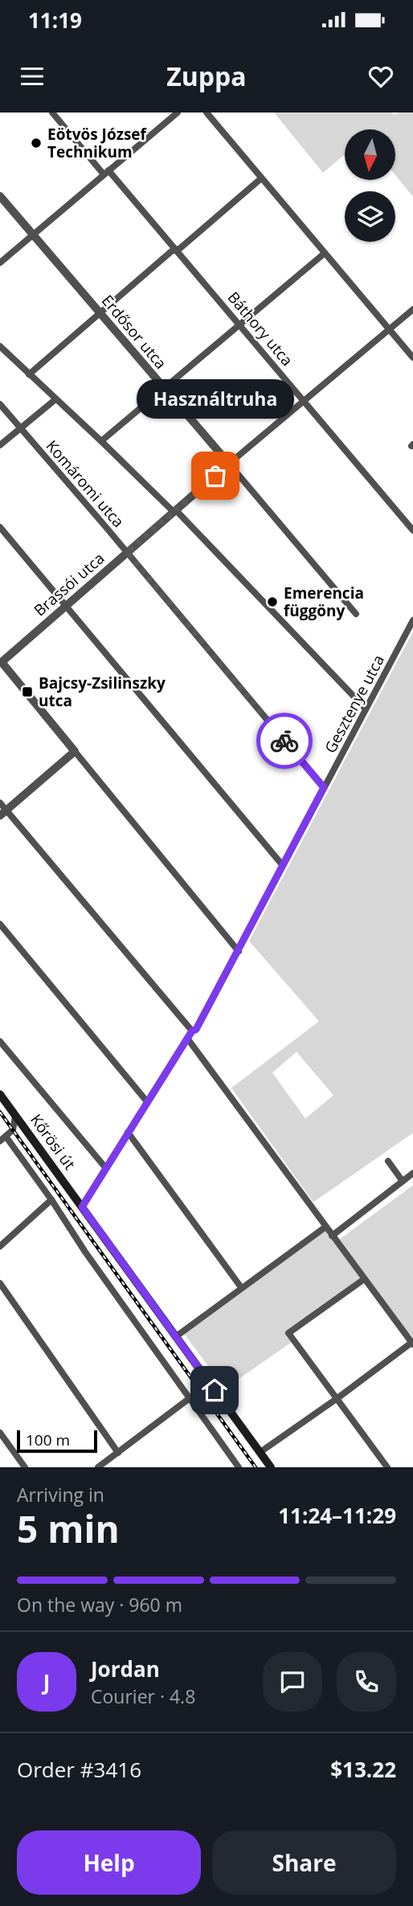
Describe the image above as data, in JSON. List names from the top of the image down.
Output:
{
  "streets": {
    "main road": ["Kőrösi út"],
    "street": [
      "Báthory utca",
      "Erdősor utca",
      "Komáromi utca",
      "Brassói utca",
      "Gesztenye utca"
    ]
  },
  "crossings": [
    ["Báthory utca", "Brassói utca"],
    ["Erdősor utca", "Brassói utca"],
    ["Komáromi utca", "Brassói utca"],
    ["Komáromi utca", "Gesztenye utca"],
    ["Gesztenye utca", "Kőrösi út"]
  ],
  "places": {
    "other": ["Eötvös József Technikum", "Használtruha", "Emerencia függöny"],
    "transit": ["Bajcsy-Zsilinszky utca"]
  },
  "scale_bar": "100 m",
  "north": "bottom",
  "page": {
    "status": "11:19",
    "header": "Zuppa",
    "bubble": "Használtruha",
    "scale": "100 m",
    "heading": ["5 min", "Arriving in", "11:24–11:29"],
    "panel": [
      "Jordan",
      "Courier · 4.8",
      "Order #3416",
      "$13.22"
    ],
    "bar": "On the way · 960 m",
    "round": "J",
    "buttons": ["Help", "Share"]
  }
}
